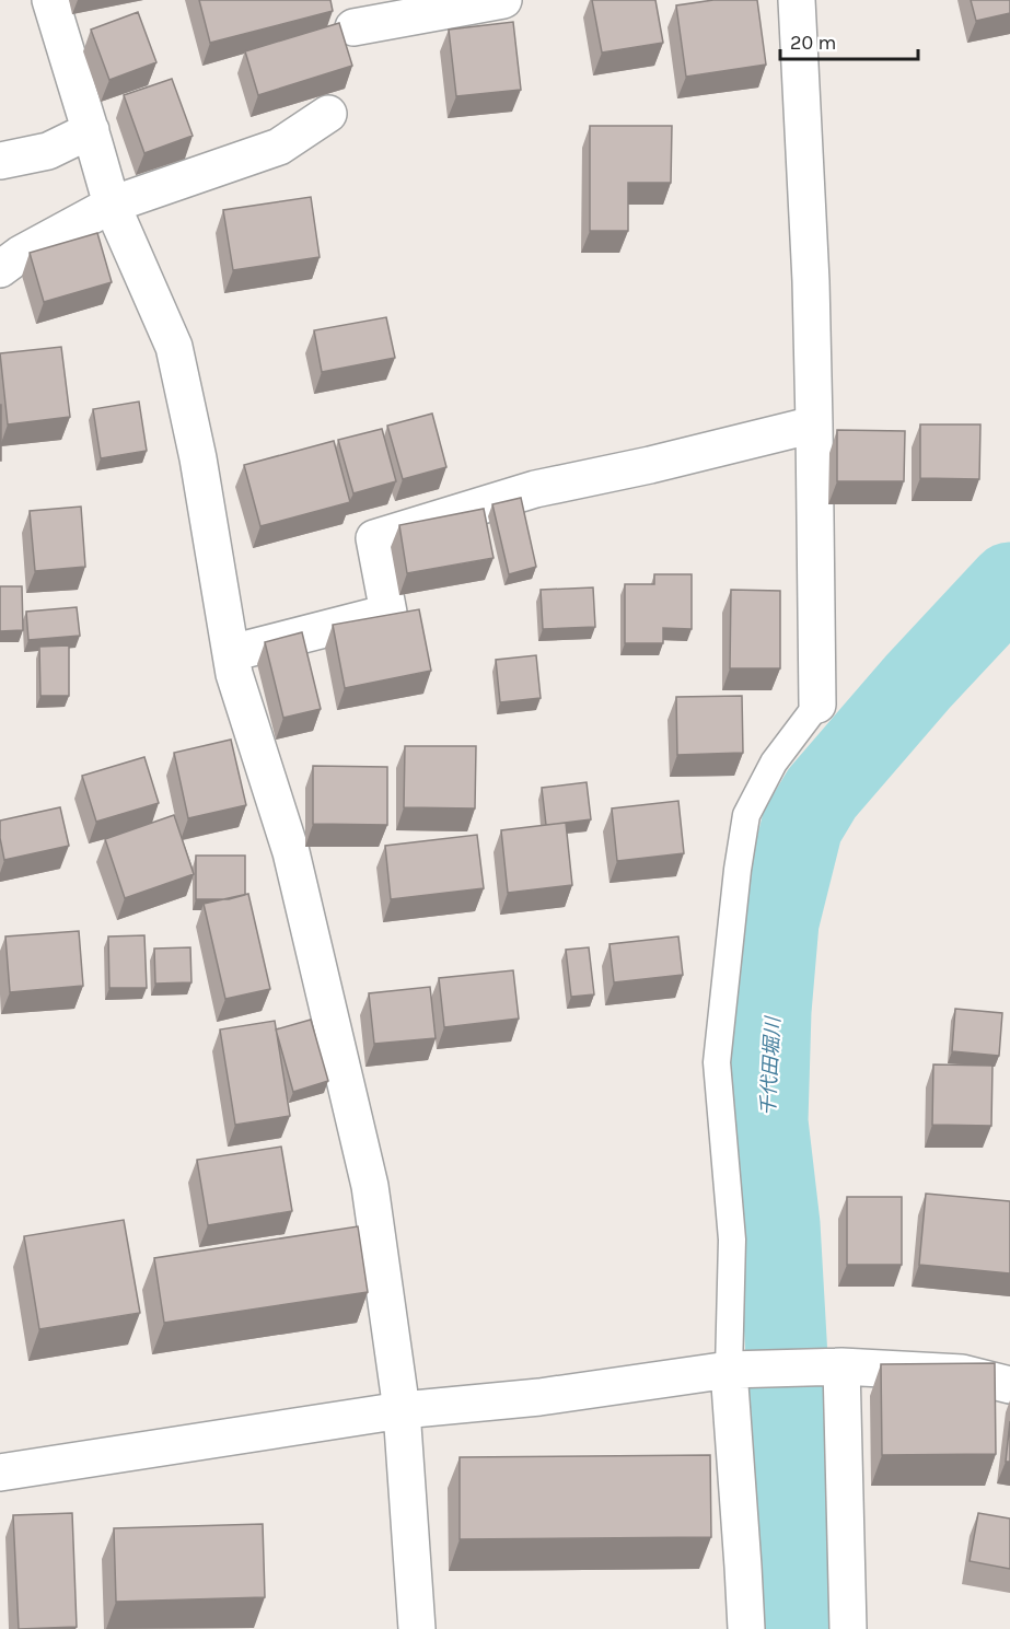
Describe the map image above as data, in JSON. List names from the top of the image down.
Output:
{
  "water": ["千代田堀川"],
  "scale_bar": "20 m"
}
